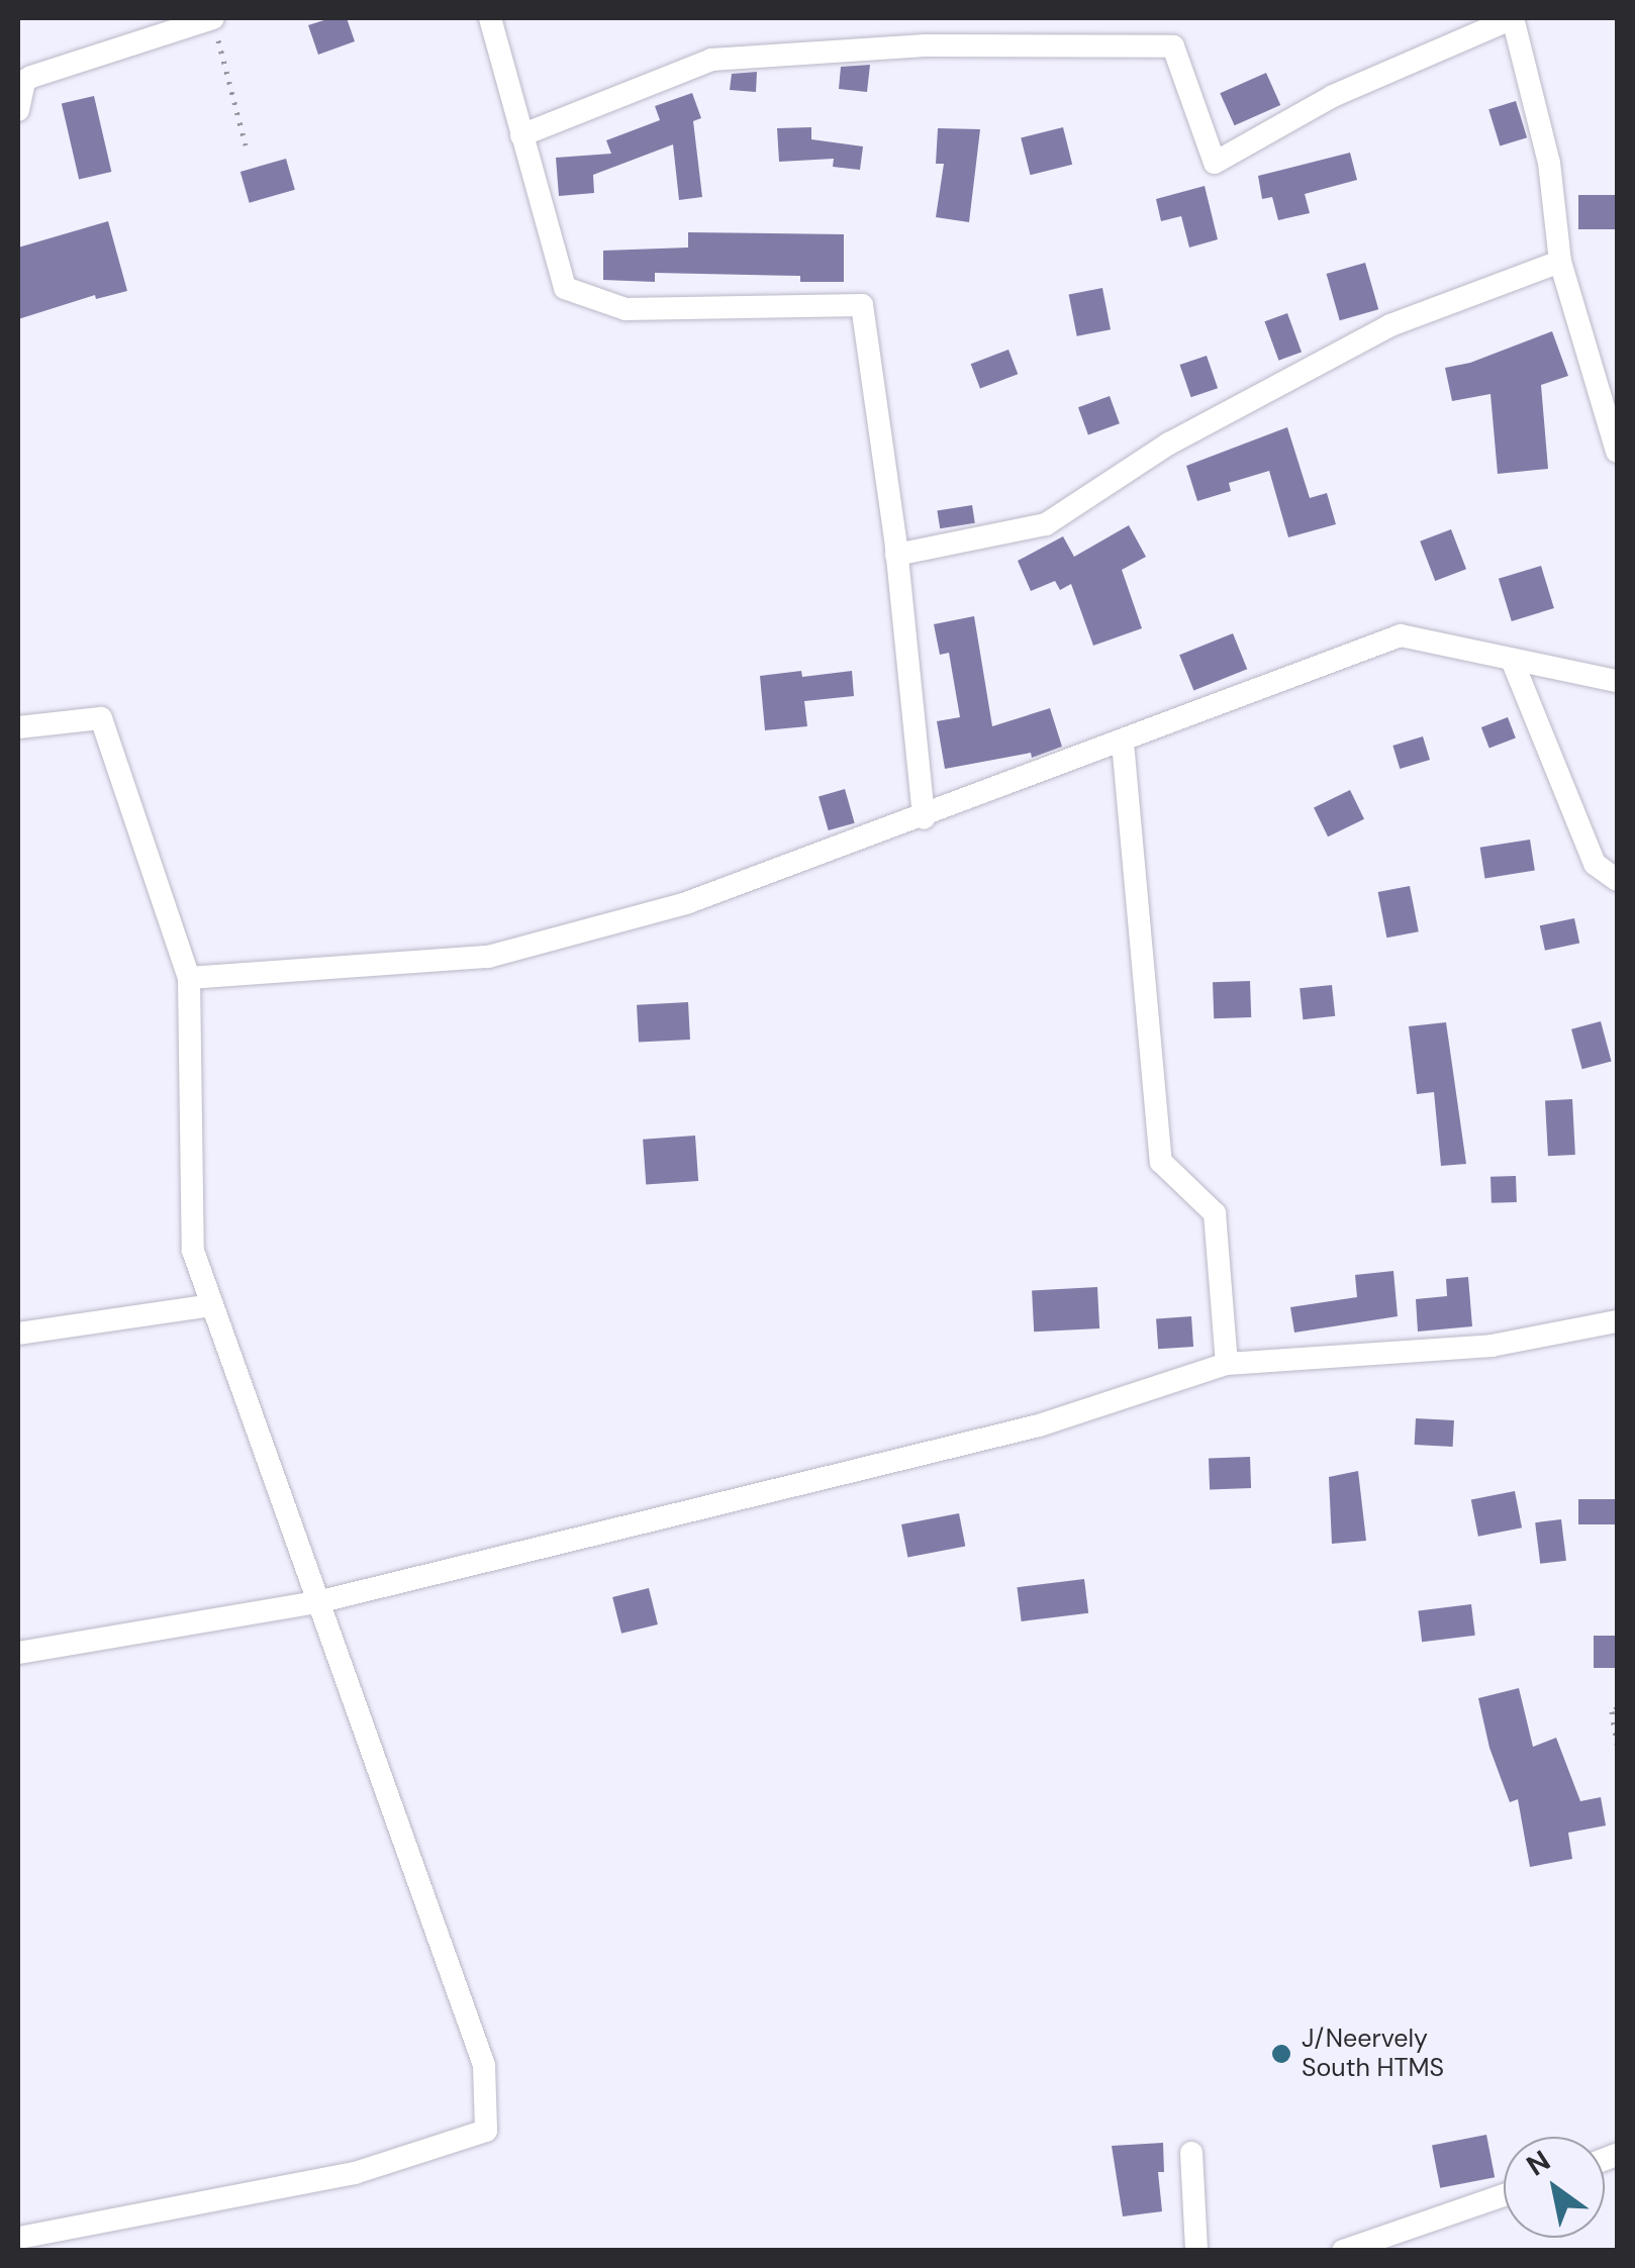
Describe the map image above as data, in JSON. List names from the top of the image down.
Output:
{
  "places": ["J/Neervely South HTMS"],
  "north": "top left"
}
